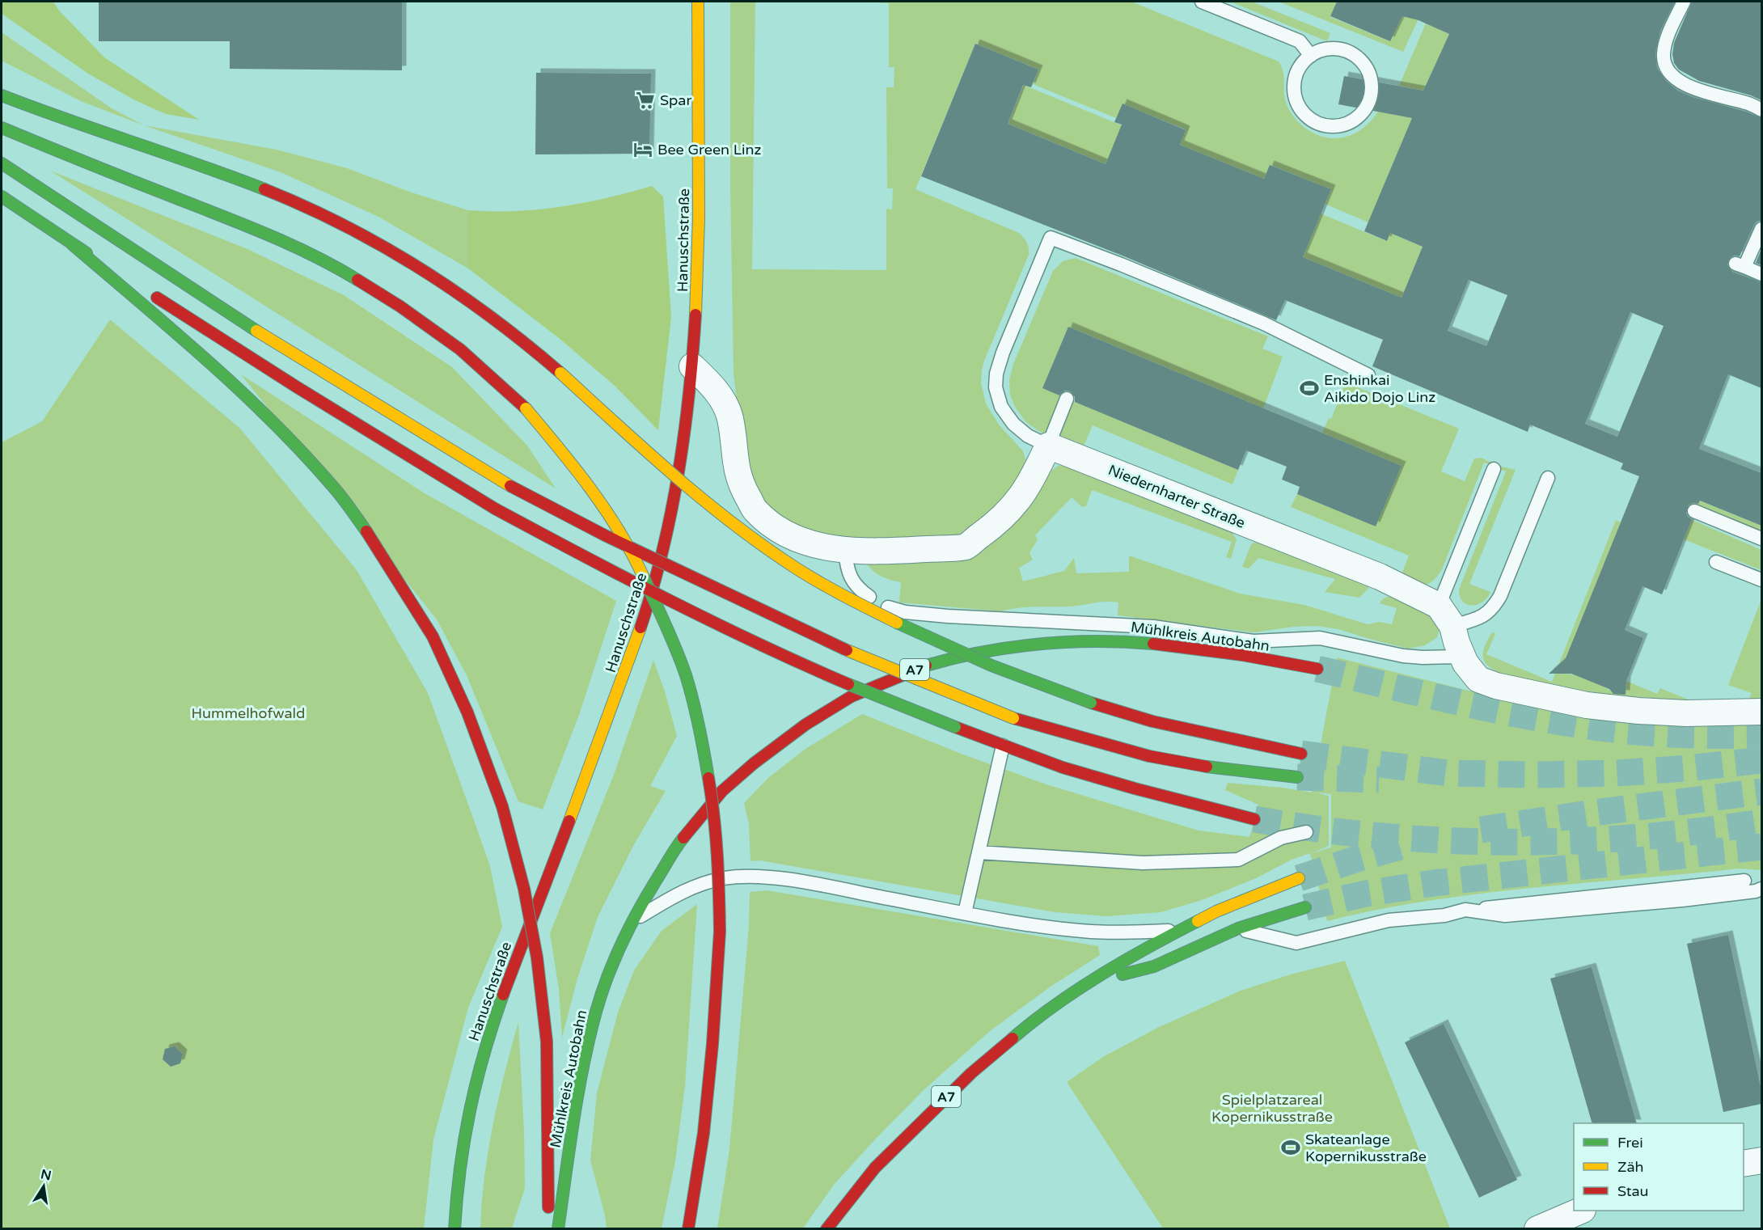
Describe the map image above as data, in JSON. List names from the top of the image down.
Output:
{
  "streets": {
    "main road": ["Hanuschstraße", "Mühlkreis Autobahn", "A7"],
    "street": ["Niedernharter Straße"]
  },
  "parks": ["Hummelhofwald", "Spielplatzareal Kopernikusstraße"],
  "places": {
    "supermarket": ["Spar"],
    "hotel": ["Bee Green Linz"],
    "sports": ["Enshinkai Aikido Dojo Linz", "Skateanlage Kopernikusstraße"]
  },
  "legend": ["Frei", "Zäh", "Stau"],
  "north": "top"
}
